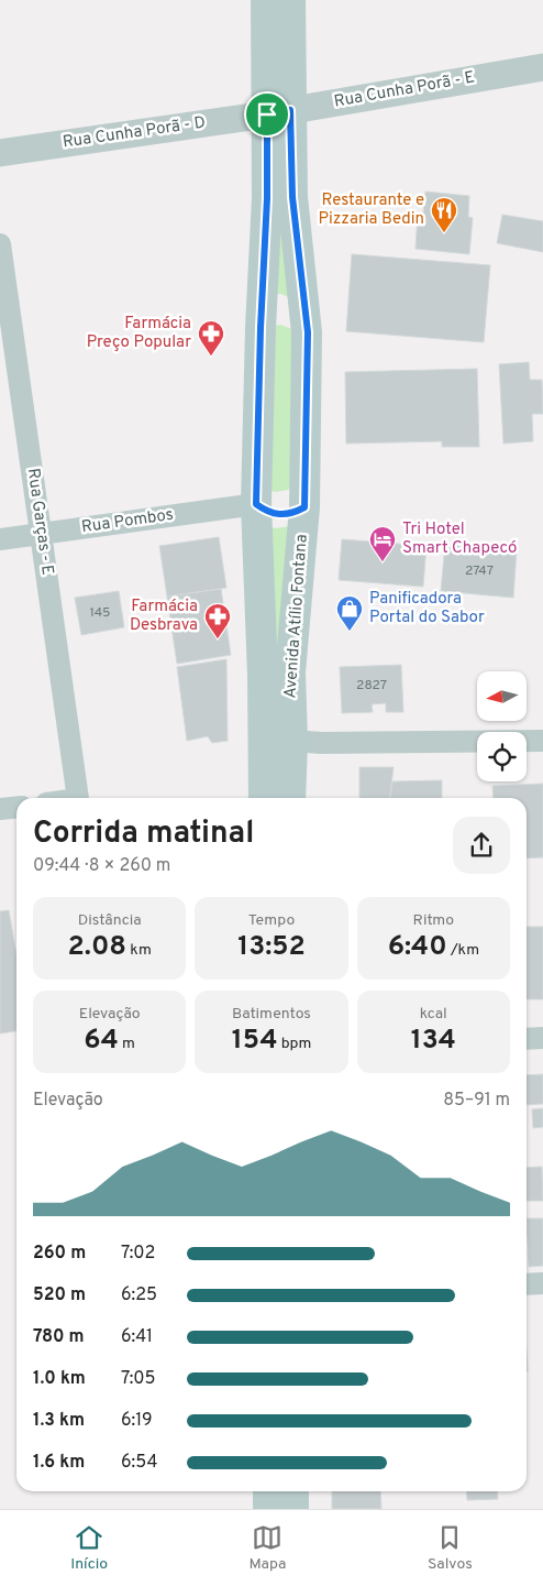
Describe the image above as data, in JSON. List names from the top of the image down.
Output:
{
  "streets": {
    "main road": ["Avenida Atílio Fontana"],
    "street": [
      "Rua Cunha Porã - E",
      "Rua Cunha Porã - D",
      "Rua Garças - E",
      "Rua Pombos"
    ]
  },
  "crossings": [
    ["Rua Cunha Porã - E", "Rua Cunha Porã - D"],
    ["Rua Cunha Porã - E", "Avenida Atílio Fontana"],
    ["Rua Cunha Porã - D", "Avenida Atílio Fontana"],
    ["Rua Garças - E", "Rua Pombos"],
    ["Rua Pombos", "Avenida Atílio Fontana"]
  ],
  "places": {
    "restaurant": ["Restaurante e Pizzaria Bedin"],
    "pharmacy": ["Farmácia Preço Popular", "Farmácia Desbrava"],
    "hotel": ["Tri Hotel Smart Chapecó"],
    "shop": ["Panificadora Portal do Sabor"]
  },
  "house_numbers": ["2747", "145", "2827"],
  "north": "left",
  "page": {
    "heading": ["Corrida matinal", "09:44 · 8 × 260 m"],
    "stats": [
      ["Distância", "2.08 km"],
      ["Tempo", "13:52"],
      ["Ritmo", "6:40 /km"],
      ["Elevação", "64 m"],
      ["Batimentos", "154 bpm"],
      ["kcal", "134"]
    ],
    "chart": ["Elevação", "85–91 m"],
    "list": [
      {
        "name": "260 m",
        "note": "7:02"
      },
      {
        "name": "520 m",
        "note": "6:25"
      },
      {
        "name": "780 m",
        "note": "6:41"
      },
      {
        "name": "1.0 km",
        "note": "7:05"
      },
      {
        "name": "1.3 km",
        "note": "6:19"
      },
      {
        "name": "1.6 km",
        "note": "6:54"
      }
    ],
    "tabs": ["Início", "Mapa", "Salvos"]
  }
}
